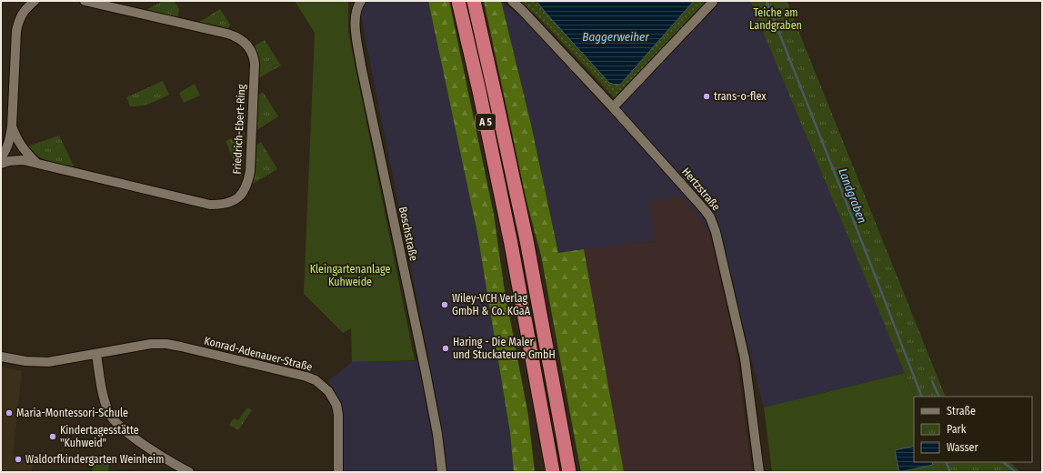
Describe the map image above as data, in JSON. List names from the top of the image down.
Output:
{
  "streets": {
    "highway": ["A 5"],
    "street": [
      "Friedrich-Ebert-Ring",
      "Hertzstraße",
      "Boschstraße",
      "Konrad-Adenauer-Straße"
    ]
  },
  "water": ["Baggerweiher", "Landgraben"],
  "parks": ["Teiche am Landgraben", "Kleingartenanlage Kuhweide"],
  "places": [
    "trans-o-flex",
    "Wiley-VCH Verlag GmbH & Co. KGaA",
    "Haring - Die Maler und Stuckateure GmbH",
    "Maria-Montessori-Schule",
    "Kindertagesstätte \"Kuhweid\"",
    "Waldorfkindergarten Weinheim"
  ],
  "legend": ["Straße", "Park", "Wasser"]
}
